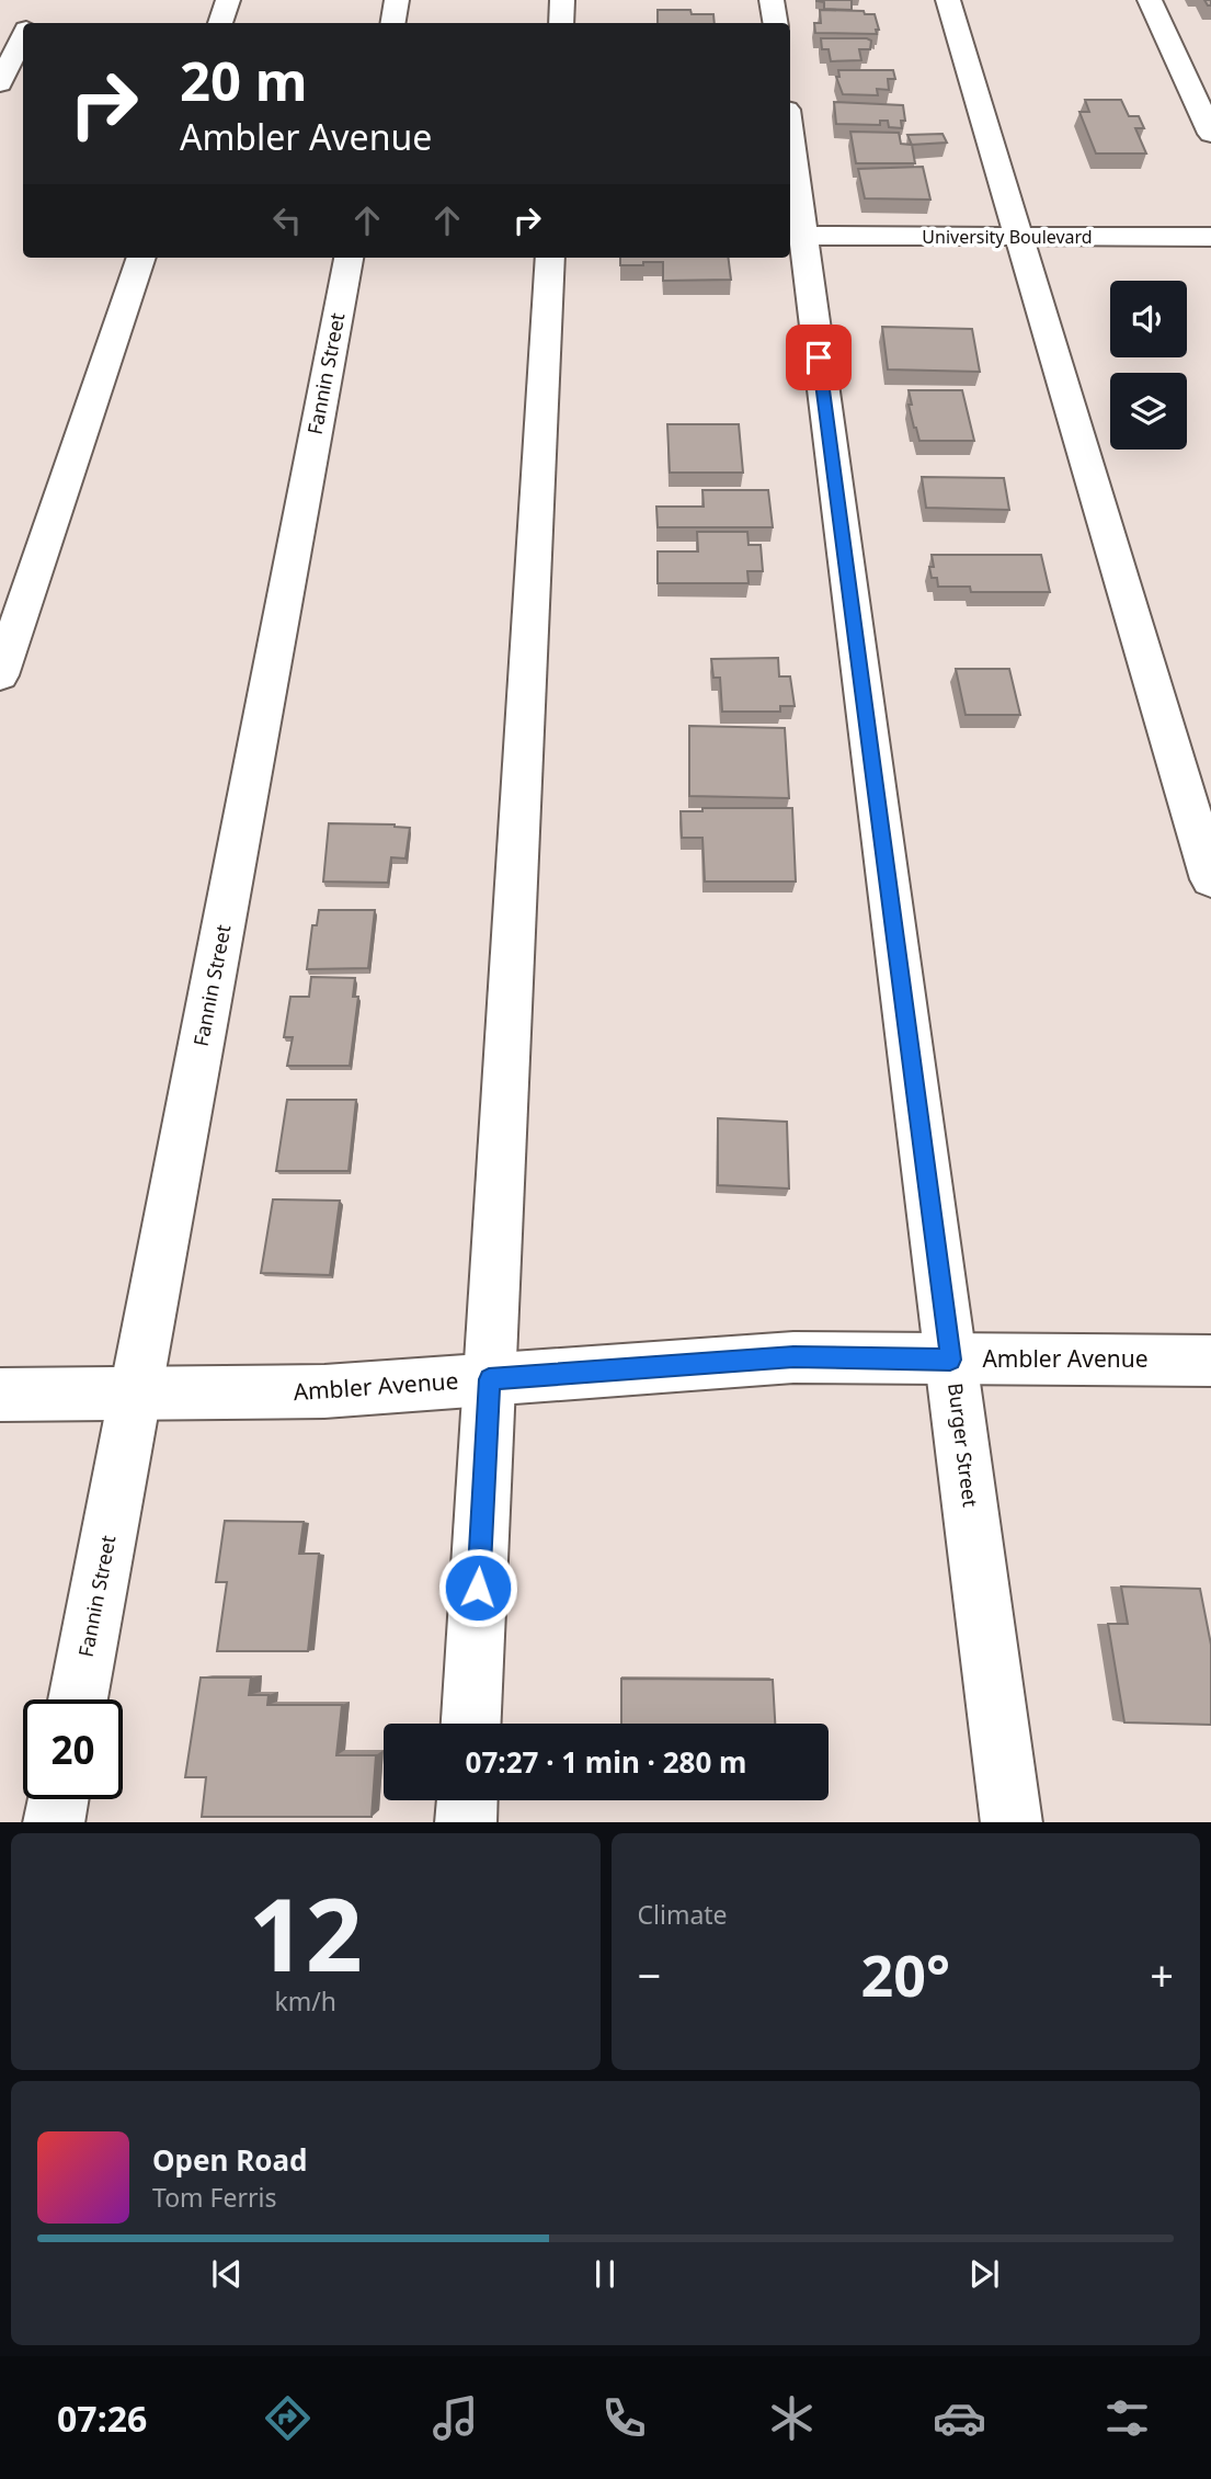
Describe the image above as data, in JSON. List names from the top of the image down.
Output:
{
  "streets": {
    "street": [
      "University Boulevard",
      "Fannin Street",
      "Ambler Avenue",
      "Burger Street"
    ]
  },
  "crossings": [
    ["University Boulevard", "Burger Street"],
    ["Fannin Street", "Ambler Avenue"],
    ["Ambler Avenue", "Burger Street"]
  ],
  "page": {
    "turn": ["20 m", "Ambler Avenue"],
    "limit": "20",
    "trip": "07:27 · 1 min · 280 m",
    "tile": [
      ["12", "km/h"],
      "Climate"
    ],
    "heat": ["−", "20°", "+"],
    "song": ["Open Road", "Tom Ferris"],
    "tabs": "07:26"
  }
}
